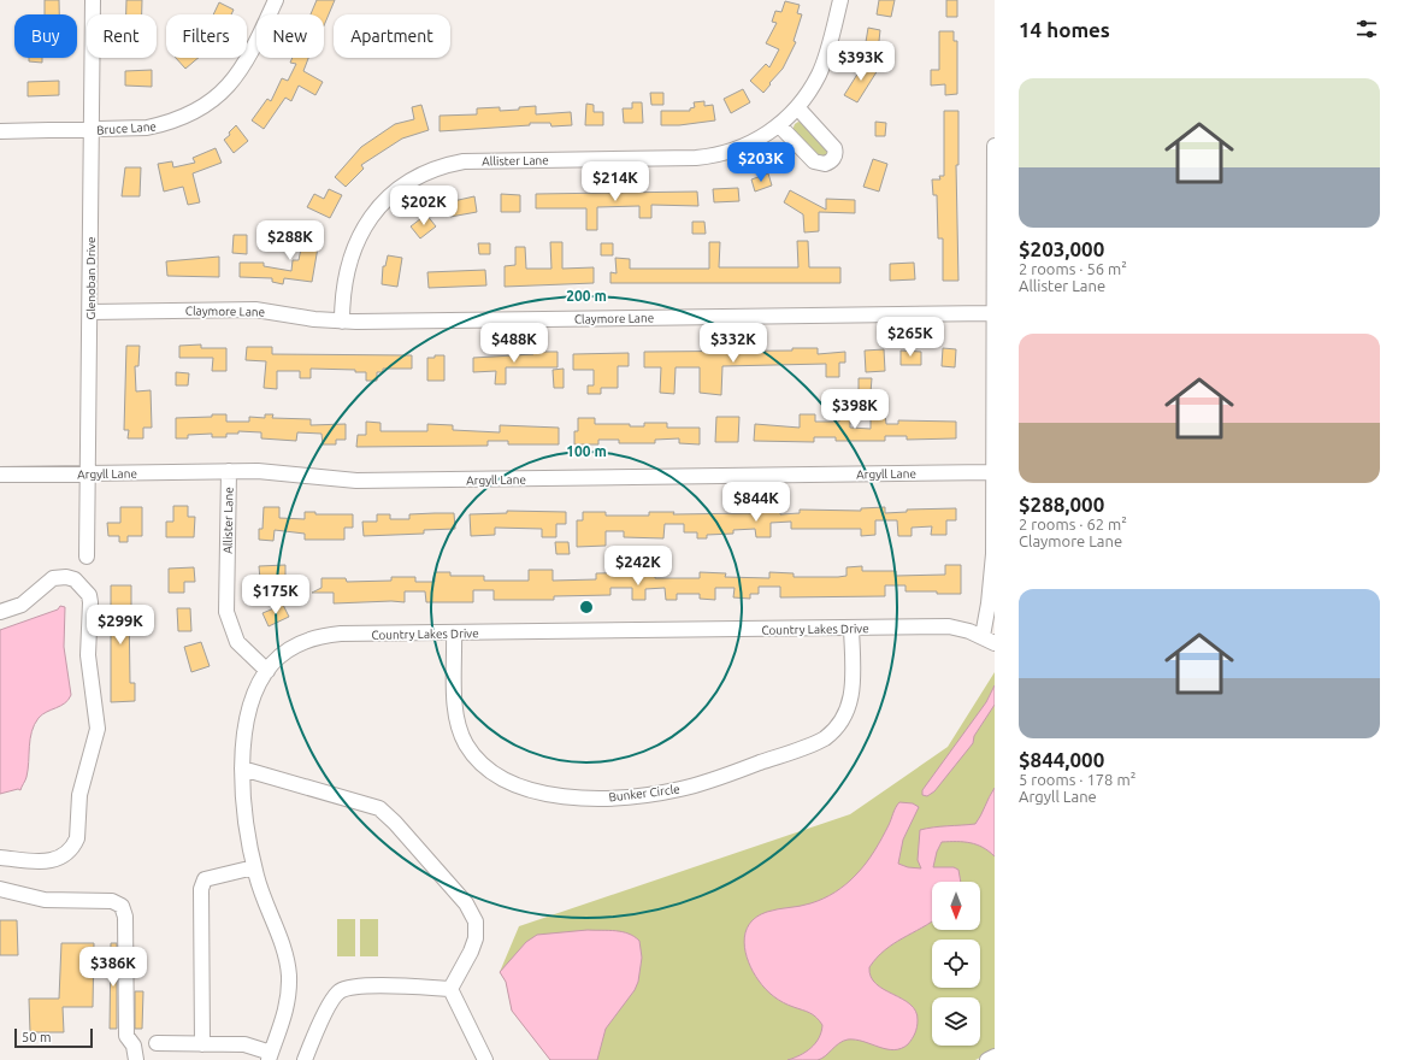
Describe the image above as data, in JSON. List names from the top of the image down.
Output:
{
  "streets": {
    "street": [
      "Bruce Lane",
      "Allister Lane",
      "Glenoban Drive",
      "Claymore Lane",
      "Argyll Lane",
      "Country Lakes Drive",
      "Bunker Circle"
    ]
  },
  "crossings": [
    ["Bruce Lane", "Glenoban Drive"],
    ["Allister Lane", "Claymore Lane"],
    ["Allister Lane", "Argyll Lane"],
    ["Allister Lane", "Country Lakes Drive"],
    ["Glenoban Drive", "Claymore Lane"],
    ["Glenoban Drive", "Argyll Lane"],
    ["Country Lakes Drive", "Bunker Circle"]
  ],
  "scale_bar": "50 m",
  "north": "bottom",
  "page": {
    "heading": "14 homes",
    "chip": [
      "Buy",
      "Rent",
      "Filters",
      "New",
      "Apartment"
    ],
    "price": [
      "$393K",
      "$203K",
      "$214K",
      "$202K",
      "$288K",
      "$265K",
      "$488K",
      "$332K",
      "$398K",
      "$844K",
      "$242K",
      "$175K",
      "$299K",
      "$386K"
    ],
    "list": [
      {
        "name": "$203,000",
        "note": "2 rooms · 56 m² · Allister Lane"
      },
      {
        "name": "$288,000",
        "note": "2 rooms · 62 m² · Claymore Lane"
      },
      {
        "name": "$844,000",
        "note": "5 rooms · 178 m² · Argyll Lane"
      }
    ],
    "scale": "50 m"
  },
  "rings": ["200 m", "100 m"]
}
